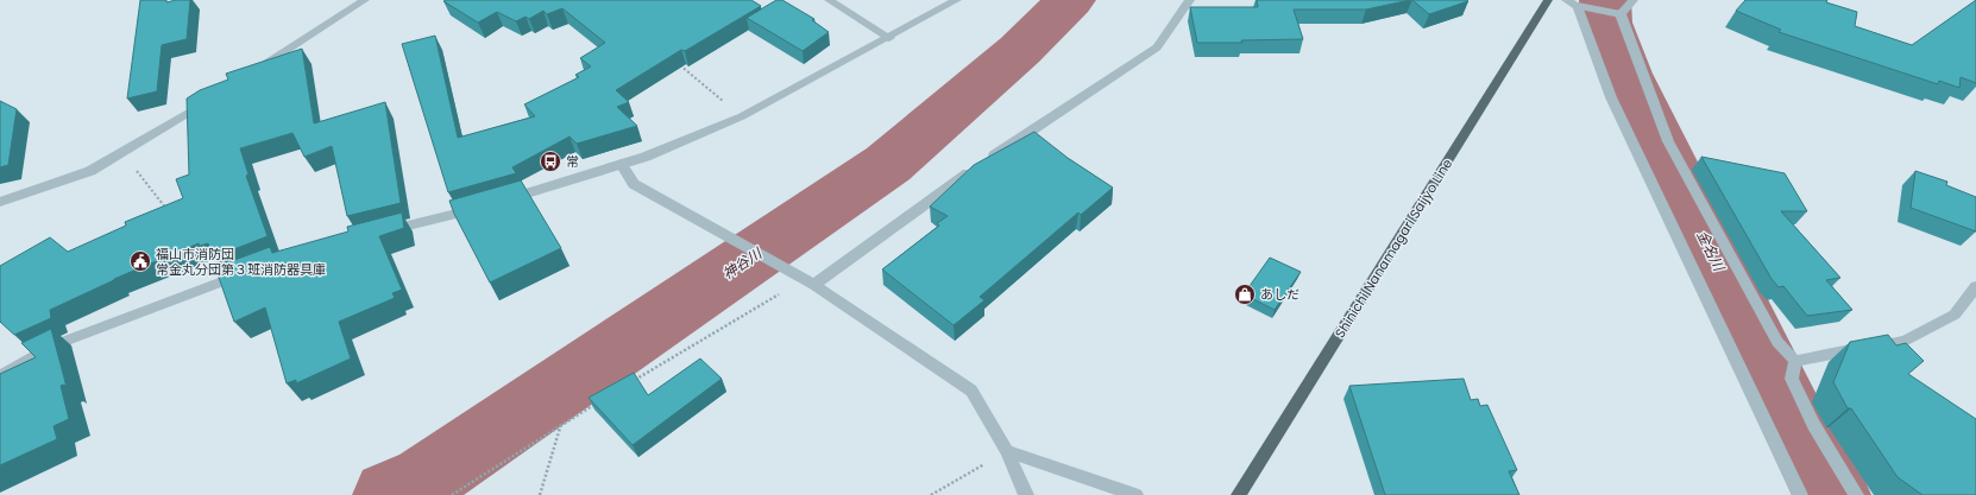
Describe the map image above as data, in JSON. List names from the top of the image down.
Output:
{
  "streets": {
    "main road": ["Shinichi Nanamagari Saijyo Line"]
  },
  "water": ["金名川", "神谷川"],
  "places": {
    "bus stop": ["常"],
    "public building": ["福山市消防団 常金丸分団第３班消防器具庫"],
    "shop": ["あしだ"]
  }
}
